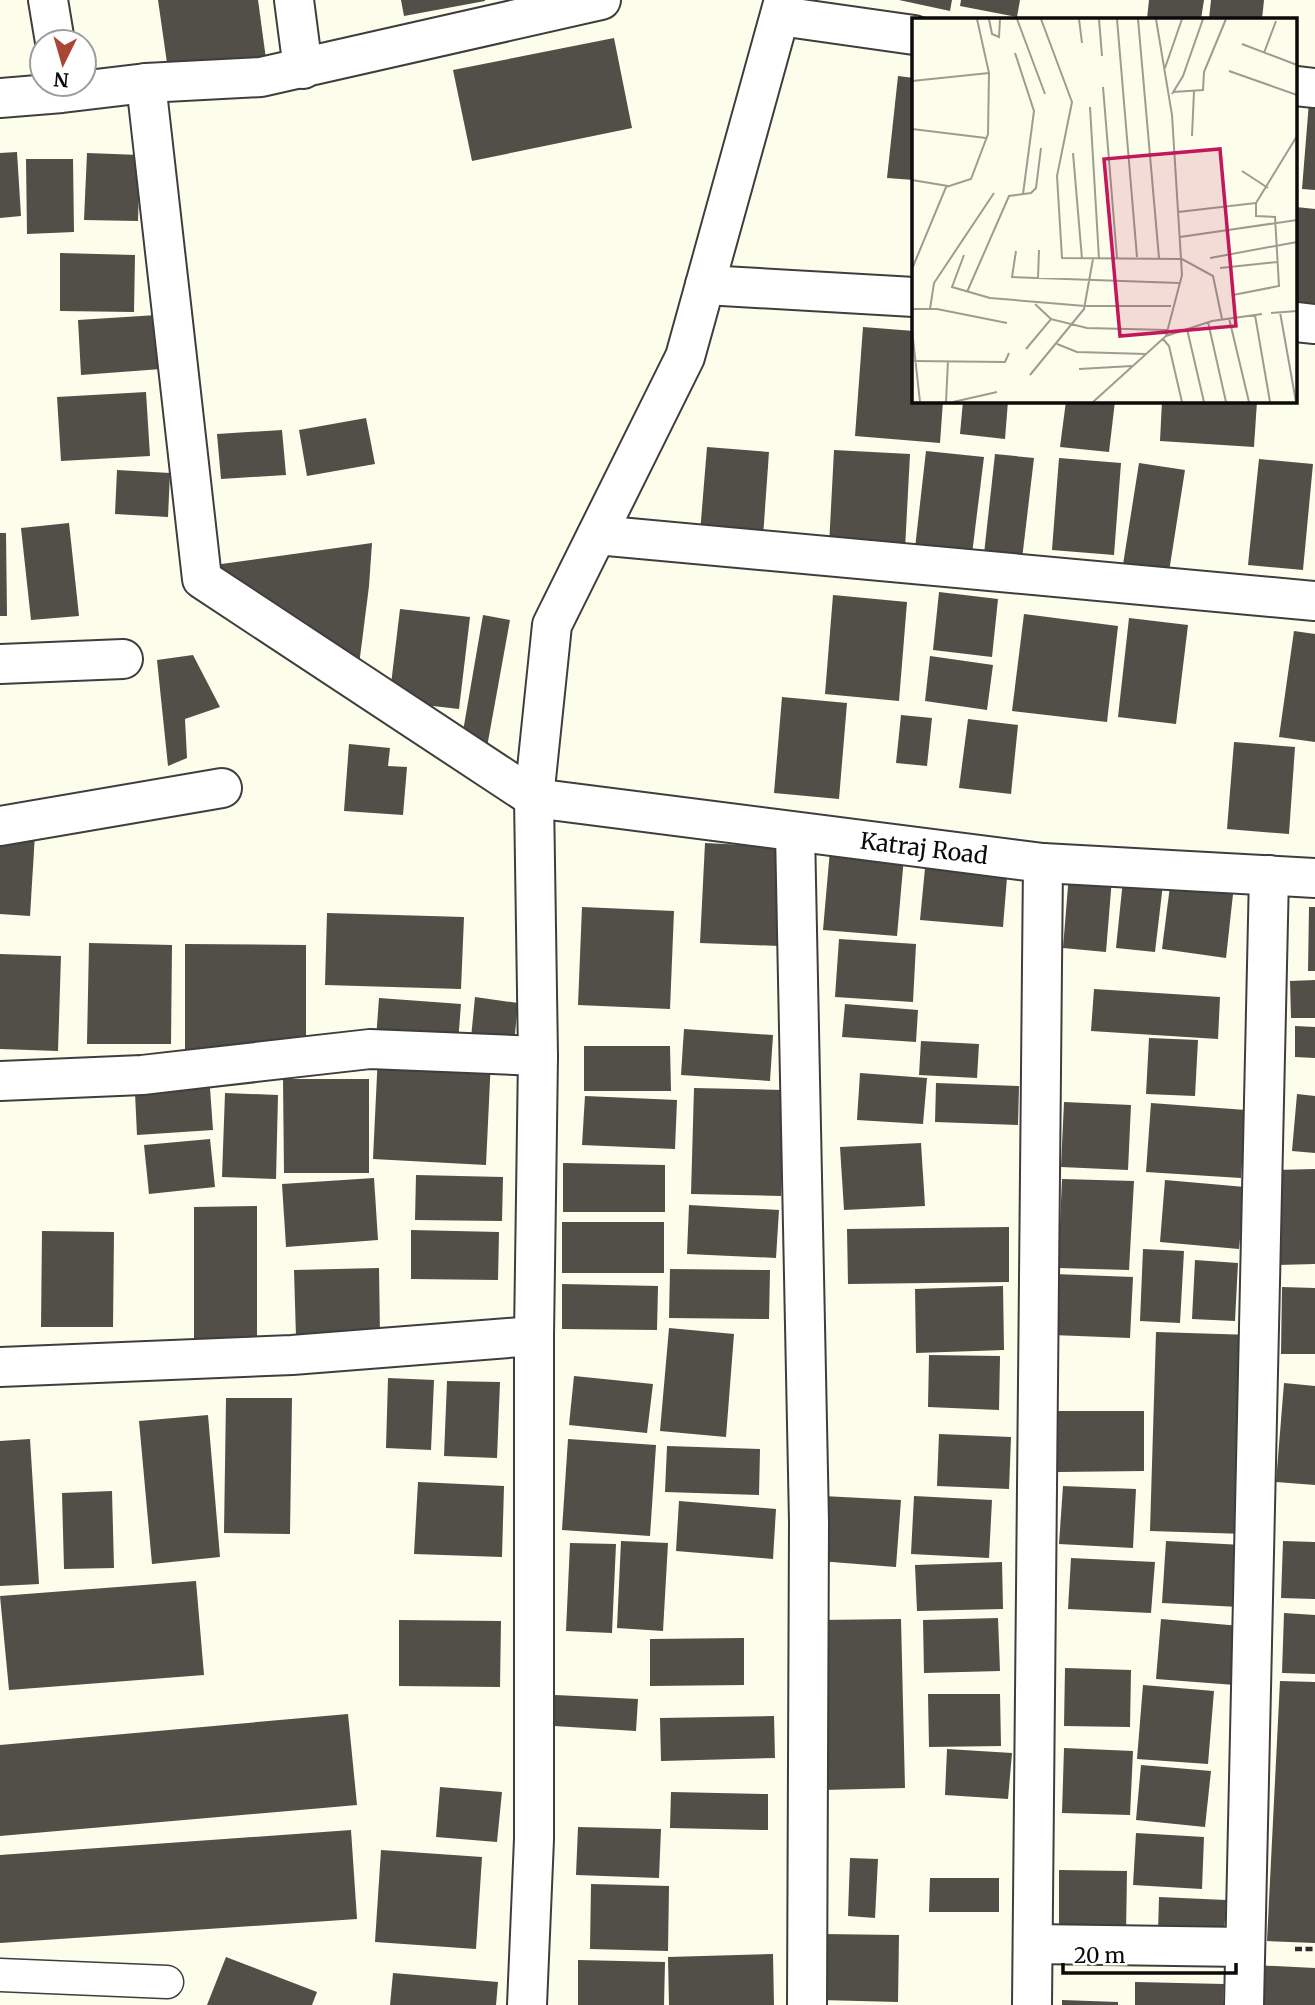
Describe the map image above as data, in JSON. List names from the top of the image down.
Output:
{
  "streets": {
    "street": ["Katraj Road"]
  },
  "scale_bar": "20 m",
  "north": "bottom"
}
